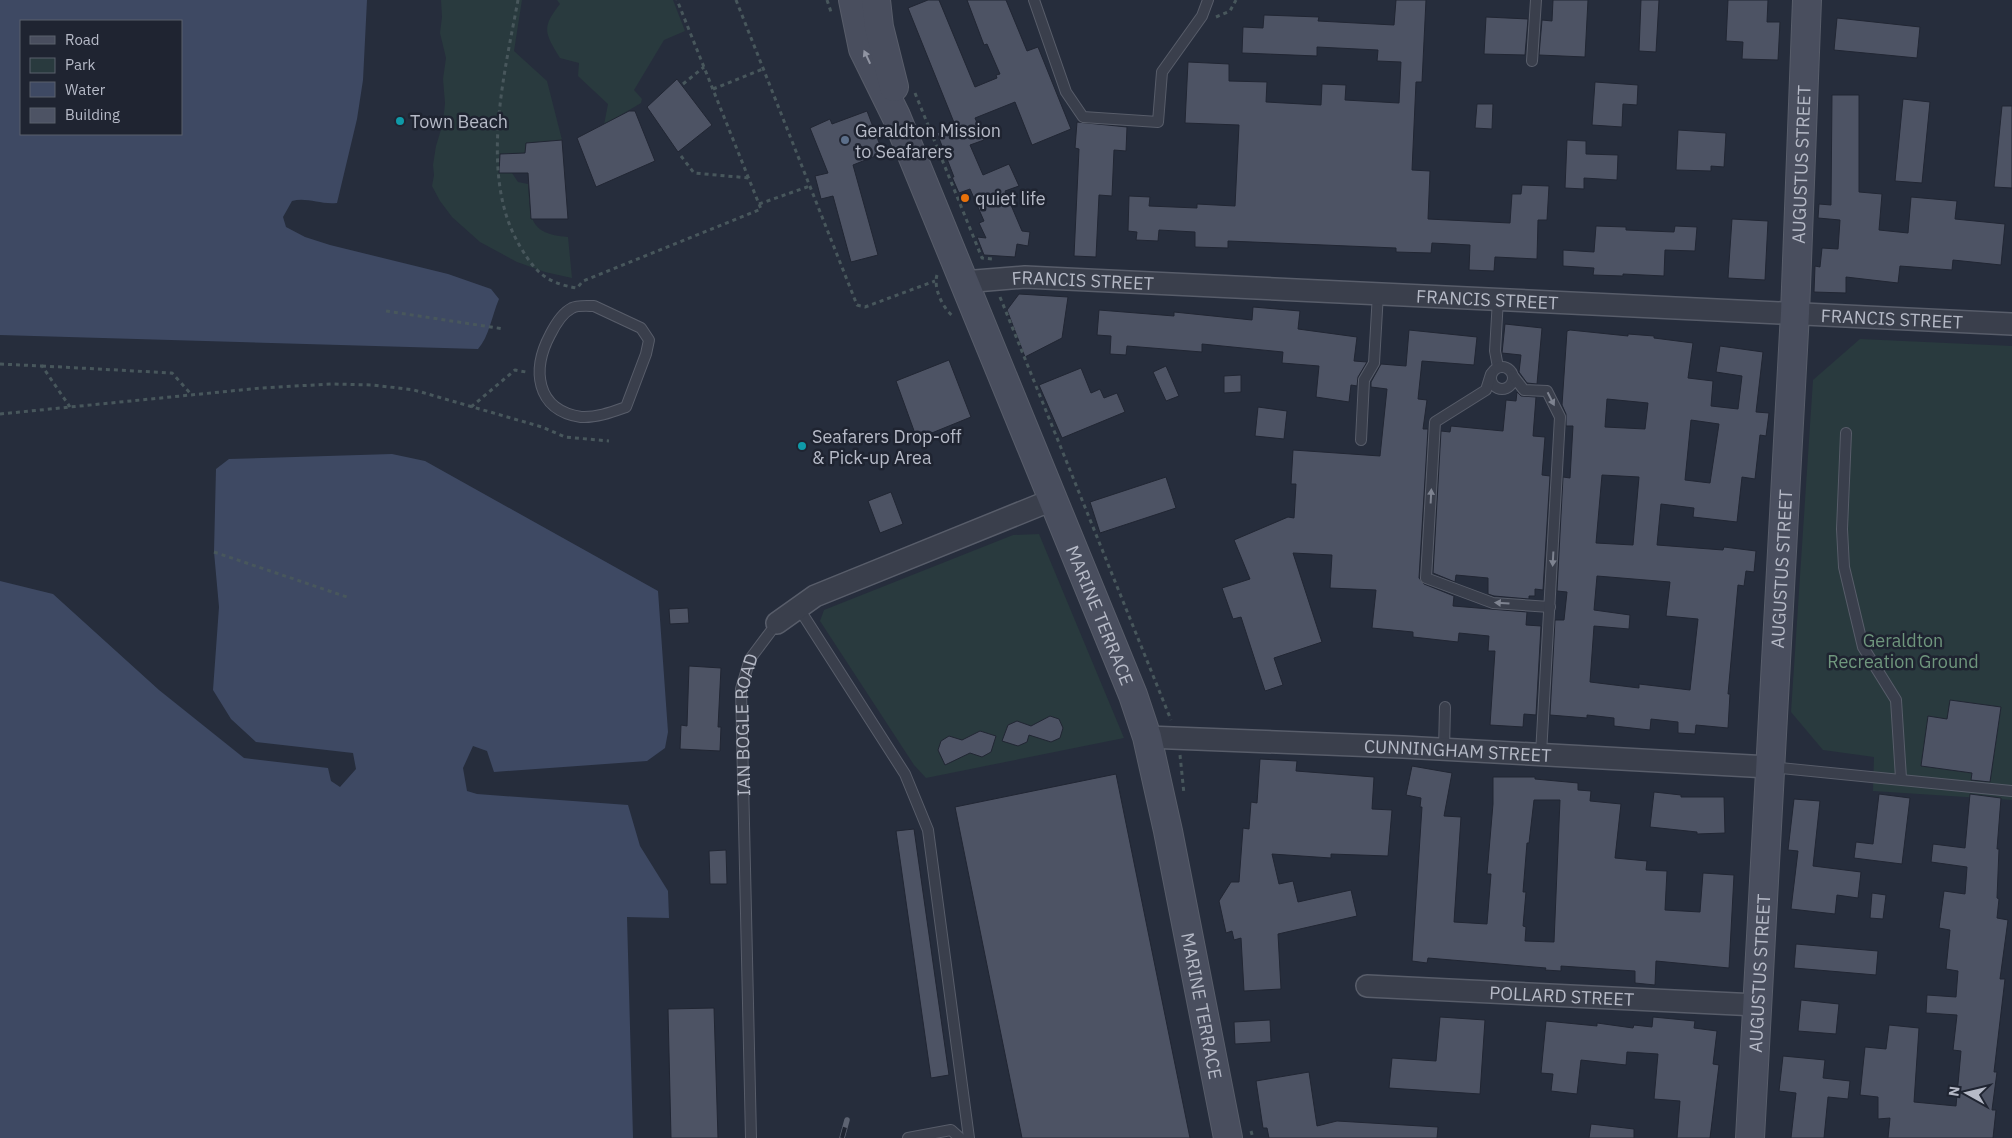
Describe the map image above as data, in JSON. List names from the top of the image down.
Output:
{
  "streets": {
    "main road": ["AUGUSTUS STREET", "MARINE TERRACE"],
    "street": [
      "FRANCIS STREET",
      "IAN BOGLE ROAD",
      "CUNNINGHAM STREET",
      "POLLARD STREET"
    ]
  },
  "crossings": [
    ["AUGUSTUS STREET", "FRANCIS STREET"],
    ["AUGUSTUS STREET", "CUNNINGHAM STREET"],
    ["AUGUSTUS STREET", "POLLARD STREET"],
    ["FRANCIS STREET", "MARINE TERRACE"],
    ["MARINE TERRACE", "IAN BOGLE ROAD"],
    ["MARINE TERRACE", "CUNNINGHAM STREET"]
  ],
  "parks": ["Geraldton Recreation Ground"],
  "places": [
    "Town Beach",
    "Geraldton Mission to Seafarers",
    "quiet life",
    "Seafarers Drop-off & Pick-up Area"
  ],
  "legend": [
    "Road",
    "Park",
    "Water",
    "Building"
  ],
  "north": "left"
}
